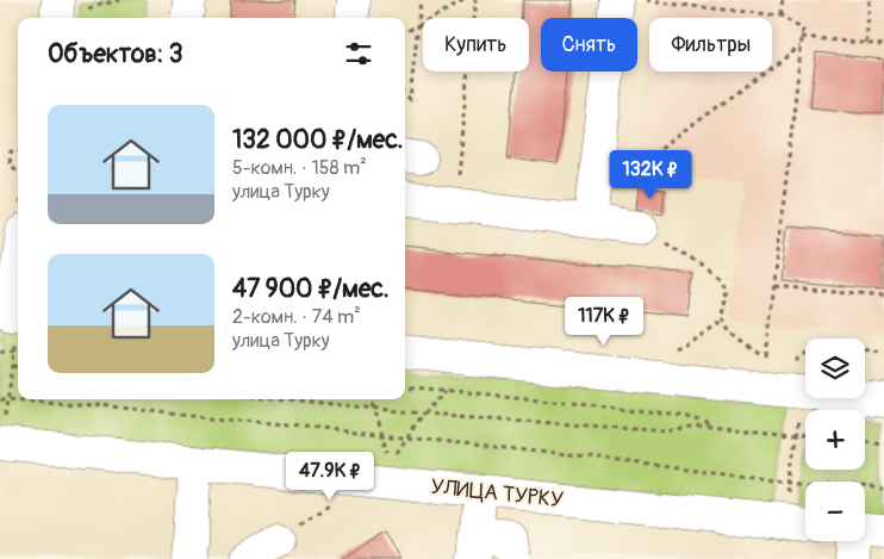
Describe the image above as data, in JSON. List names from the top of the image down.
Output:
{
  "streets": {
    "street": ["УЛИЦА ТУРКУ"]
  },
  "page": {
    "chip": ["Купить", "Снять", "Фильтры"],
    "heading": "Объектов: 3",
    "list": [
      {
        "name": "132 000 ₽/мес.",
        "note": "5-комн. · 158 m² · улица Турку"
      },
      {
        "name": "47 900 ₽/мес.",
        "note": "2-комн. · 74 m² · улица Турку"
      }
    ],
    "price": ["132K ₽", "117K ₽", "47.9K ₽"],
    "map_buttons": ["+", "−"]
  }
}
